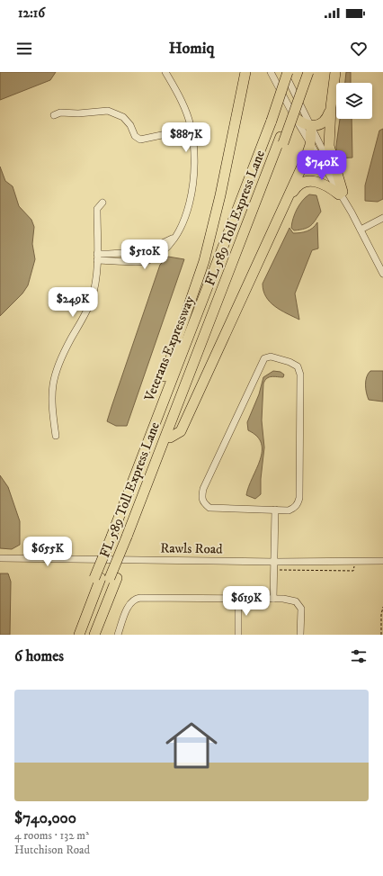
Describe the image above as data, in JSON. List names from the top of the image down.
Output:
{
  "streets": {
    "highway": ["FL 589 Toll Express Lane", "Veterans Expressway"],
    "street": ["Rawls Road"]
  },
  "crossings": [
    ["FL 589 Toll Express Lane", "Veterans Expressway"]
  ],
  "page": {
    "status": "12:16",
    "header": "Homiq",
    "price": [
      "$887K",
      "$740K",
      "$510K",
      "$249K",
      "$655K",
      "$619K"
    ],
    "heading": "6 homes",
    "list": [
      {
        "name": "$740,000",
        "note": "4 rooms · 132 m² · Hutchison Road"
      }
    ]
  }
}
